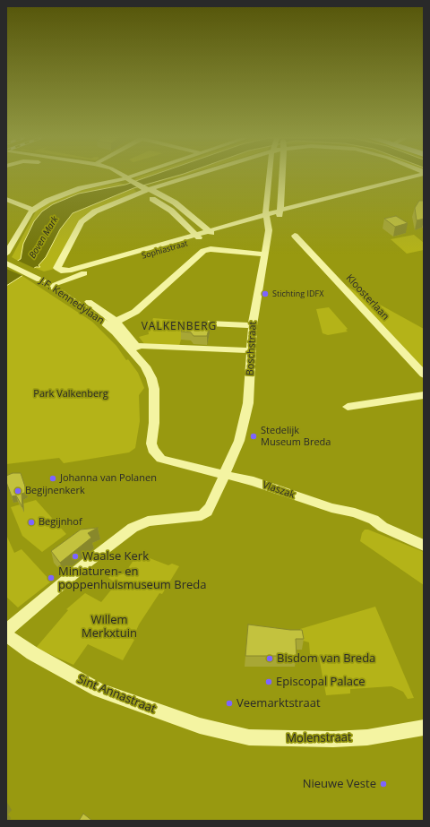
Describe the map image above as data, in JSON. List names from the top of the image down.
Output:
{
  "streets": {
    "street": [
      "Sophiastraat",
      "Kloosterlaan",
      "J.F. Kennedylaan",
      "Boschstraat",
      "Vlaszak",
      "Sint Annastraat",
      "Molenstraat"
    ]
  },
  "crossings": [
    ["Sophiastraat", "J.F. Kennedylaan"],
    ["Sophiastraat", "Boschstraat"],
    ["J.F. Kennedylaan", "Boschstraat"],
    ["J.F. Kennedylaan", "Vlaszak"],
    ["Boschstraat", "Vlaszak"],
    ["Sint Annastraat", "Molenstraat"]
  ],
  "districts": ["VALKENBERG"],
  "water": ["Boven Mark"],
  "parks": ["Park Valkenberg", "Willem Merkxtuin"],
  "places": [
    "Stichting IDFX",
    "Stedelijk Museum Breda",
    "Johanna van Polanen",
    "Begijnenkerk",
    "Begijnhof",
    "Waalse Kerk",
    "Miniaturen- en poppenhuismuseum Breda",
    "Bisdom van Breda",
    "Episcopal Palace",
    "Veemarktstraat",
    "Nieuwe Veste"
  ]
}
